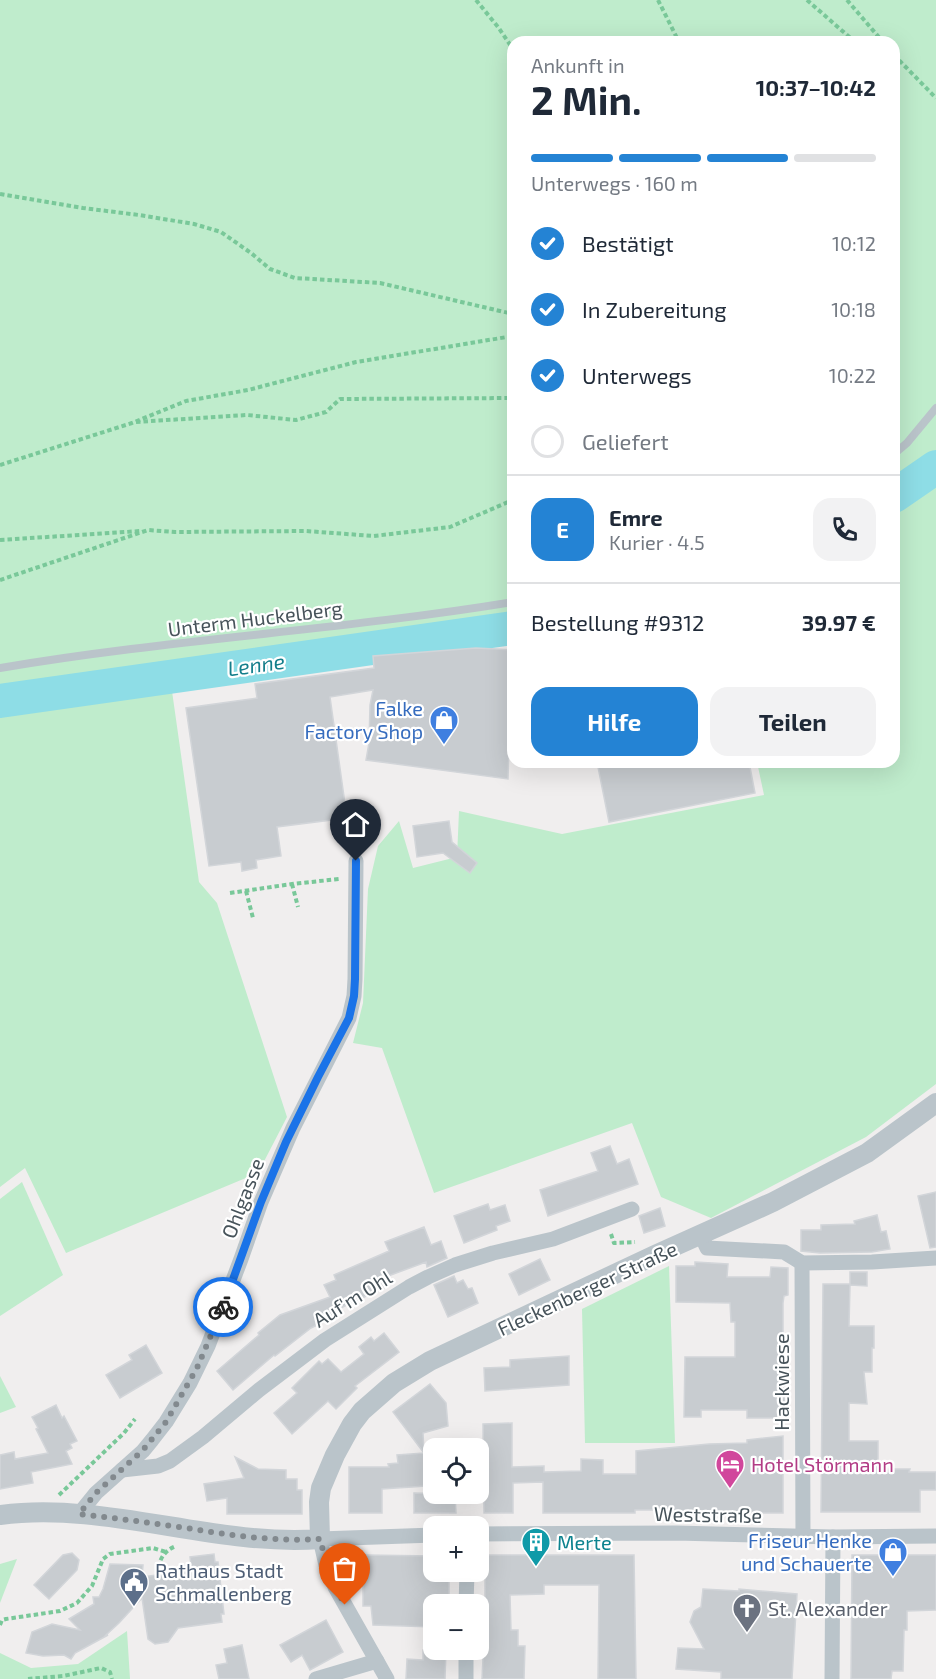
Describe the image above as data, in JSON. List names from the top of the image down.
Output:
{
  "streets": {
    "street": [
      "Ohlgasse",
      "Fleckenberger Straße",
      "Auf'm Ohl",
      "Hackwiese",
      "Weststraße"
    ],
    "lane": ["Unterm Huckelberg"]
  },
  "crossings": [
    ["Ohlgasse", "Auf'm Ohl"],
    ["Hackwiese", "Weststraße"]
  ],
  "water": ["Lenne"],
  "places": {
    "shop": ["Falke Factory Shop", "Friseur Henke und Schauerte"],
    "hotel": ["Hotel Störmann"],
    "building": ["Merte"],
    "public building": ["Rathaus Stadt Schmallenberg"],
    "church": ["St. Alexander"]
  },
  "page": {
    "heading": ["2 Min.", "Ankunft in", "10:37–10:42"],
    "panel": [
      "Emre",
      "Kurier · 4.5",
      "Bestellung #9312",
      "39.97 €"
    ],
    "bar": "Unterwegs · 160 m",
    "list": [
      ["Bestätigt", "10:12"],
      ["In Zubereitung", "10:18"],
      ["Unterwegs", "10:22"],
      "Geliefert"
    ],
    "round": "E",
    "buttons": ["Hilfe", "Teilen"],
    "map_buttons": ["+", "−"]
  }
}
